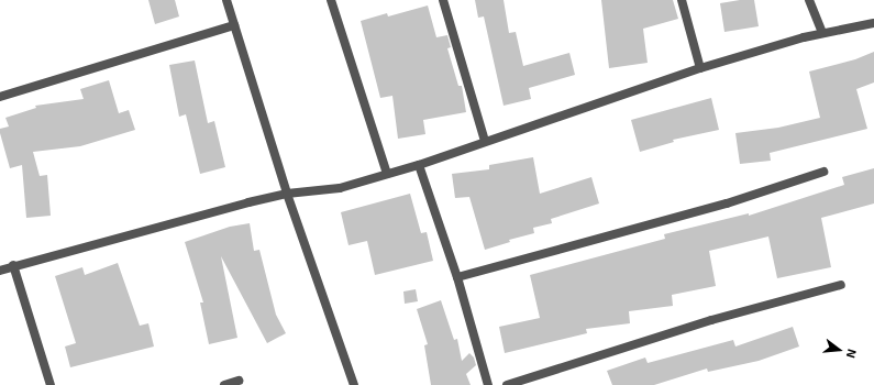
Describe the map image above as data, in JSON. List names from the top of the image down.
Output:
{
  "north": "right"
}
